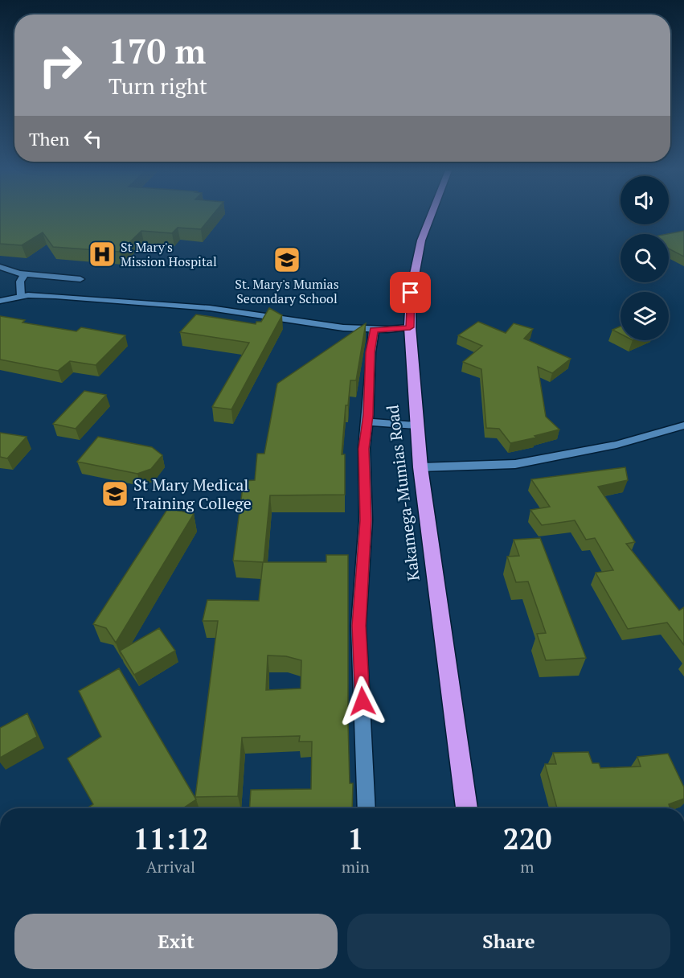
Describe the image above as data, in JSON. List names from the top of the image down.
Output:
{
  "streets": {
    "highway": ["Kakamega-Mumias Road"]
  },
  "places": {
    "hospital": ["St Mary's Mission Hospital"],
    "school or university": ["St. Mary's Mumias Secondary School", "St Mary Medical Training College"]
  },
  "page": {
    "turn": ["170 m", "Turn right"],
    "then": "Then",
    "eta": [
      "11:12",
      "Arrival",
      "1",
      "min",
      "220",
      "m"
    ],
    "buttons": ["Exit", "Share"]
  }
}
